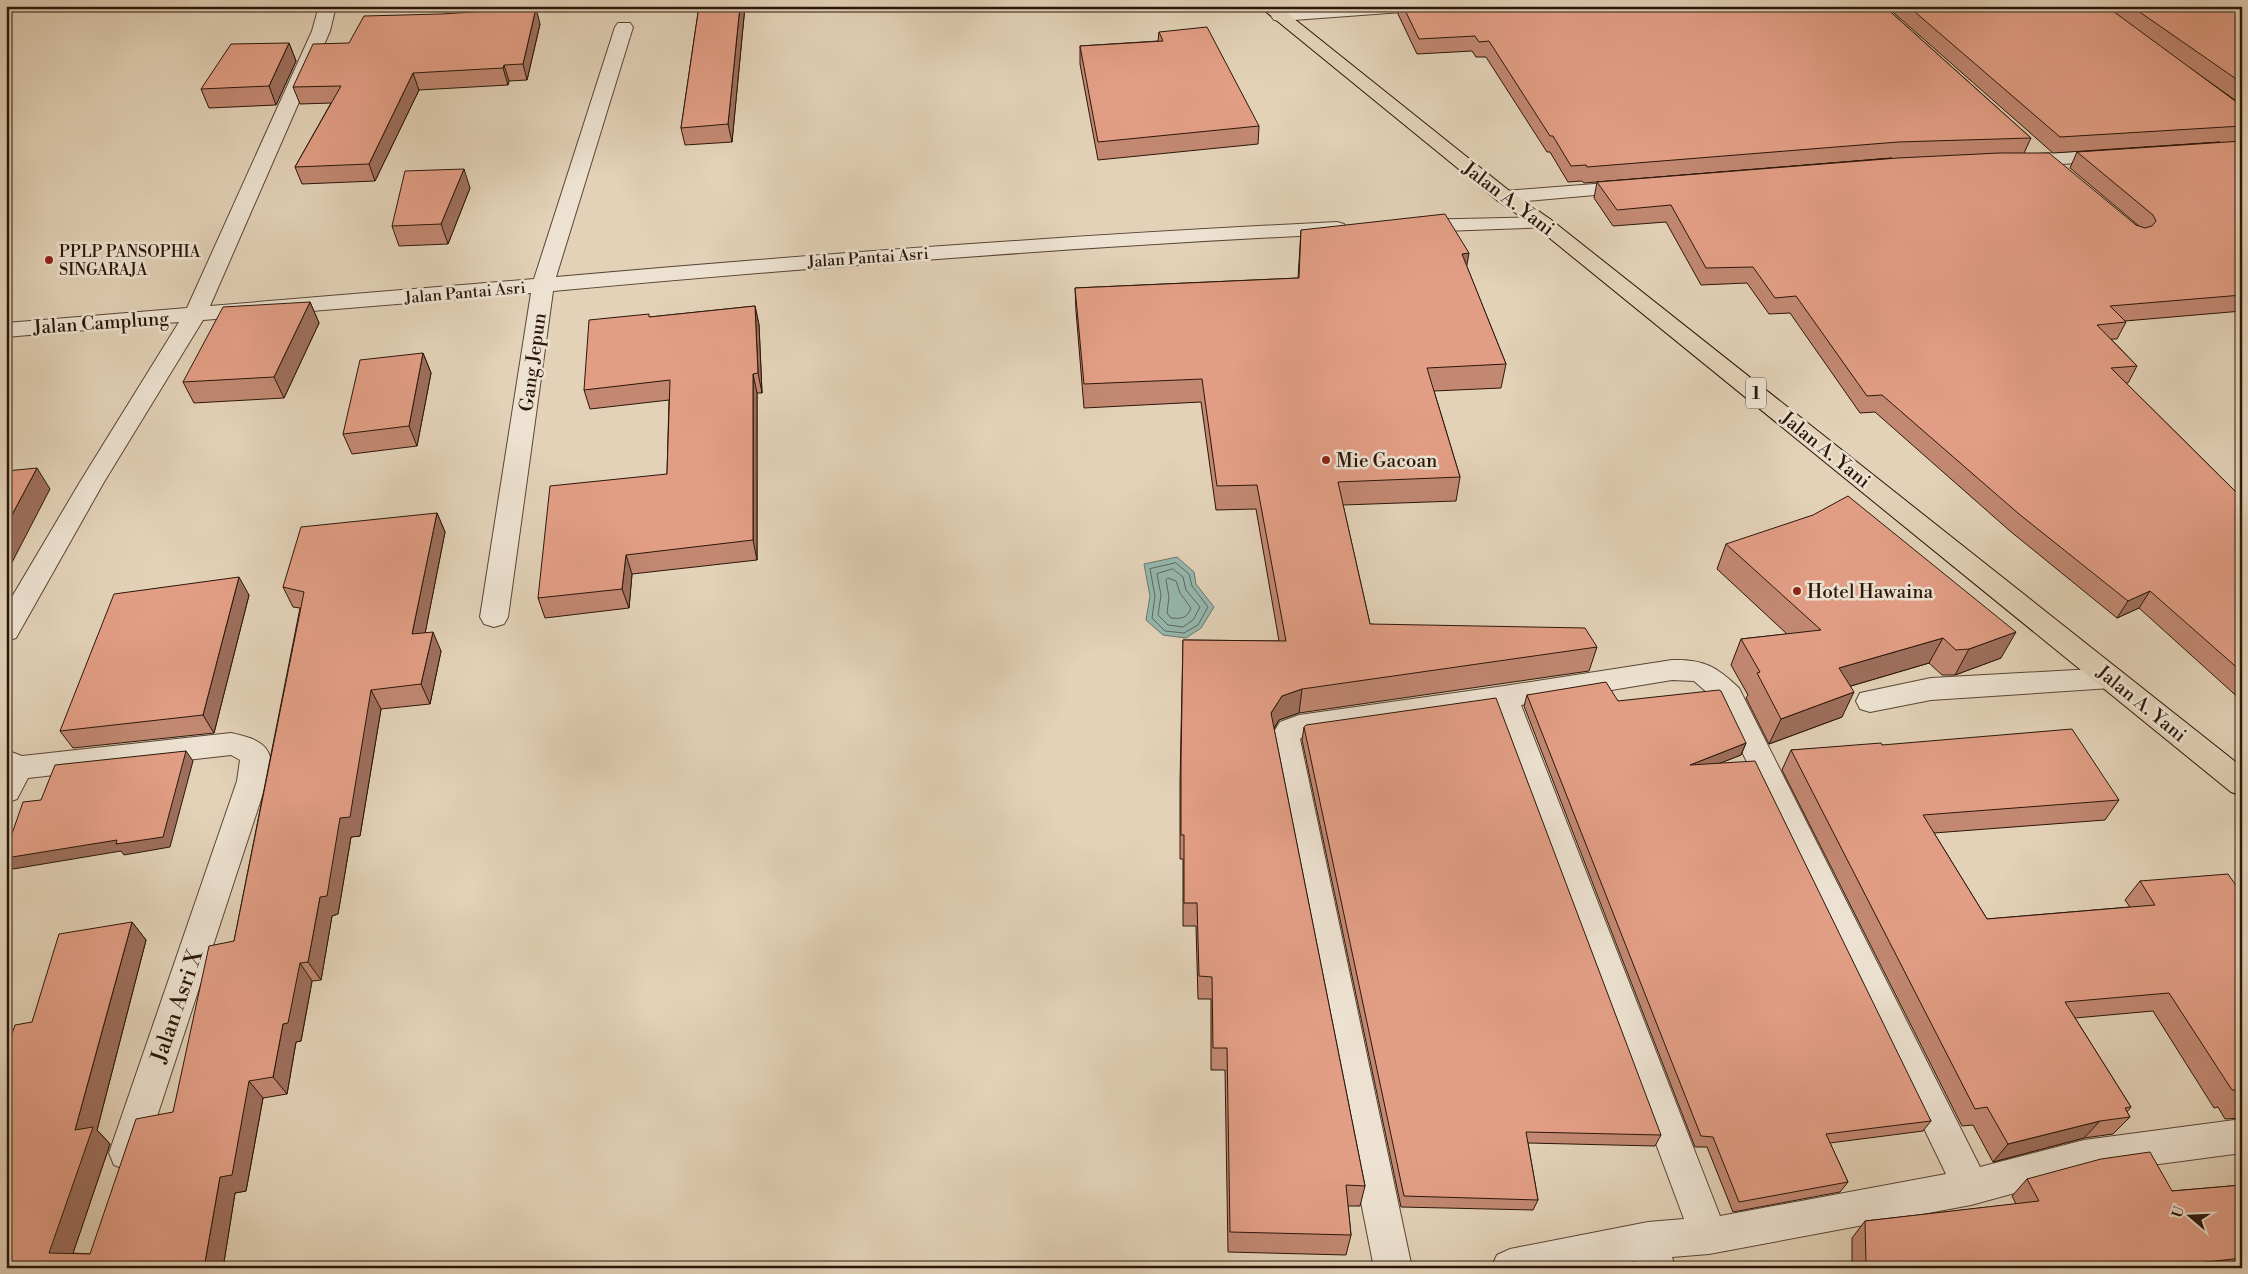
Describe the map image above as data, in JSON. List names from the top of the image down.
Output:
{
  "streets": {
    "highway": ["Jalan A. Yani", "1"],
    "street": [
      "Jalan Pantai Asri",
      "Jalan Camplung",
      "Gang Jepun",
      "Jalan Asri X"
    ]
  },
  "crossings": [
    ["Jalan Pantai Asri", "Jalan Camplung"],
    ["Jalan Pantai Asri", "Gang Jepun"]
  ],
  "places": ["PPLP PANSOPHIA SINGARAJA", "Mie Gacoan", "Hotel Hawaina"],
  "north": "left"
}
